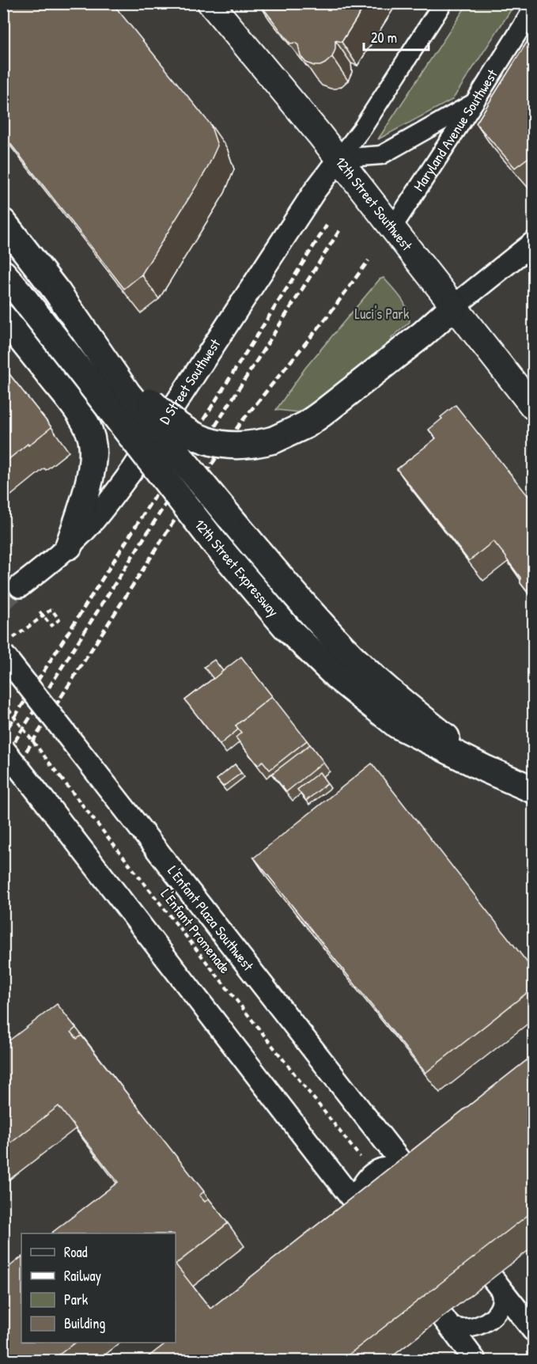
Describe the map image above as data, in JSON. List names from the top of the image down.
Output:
{
  "streets": {
    "highway": ["12th Street Expressway"],
    "main road": ["12th Street Southwest"],
    "street": ["Maryland Avenue Southwest", "D Street Southwest", "L'Enfant Plaza Southwest"],
    "path": ["L'Enfant Promenade"]
  },
  "crossings": [
    ["Maryland Avenue Southwest", "12th Street Southwest"],
    ["12th Street Southwest", "D Street Southwest"]
  ],
  "parks": ["Luci's Park"],
  "legend": [
    "Road",
    "Railway",
    "Park",
    "Building"
  ],
  "scale_bar": "20 m"
}
